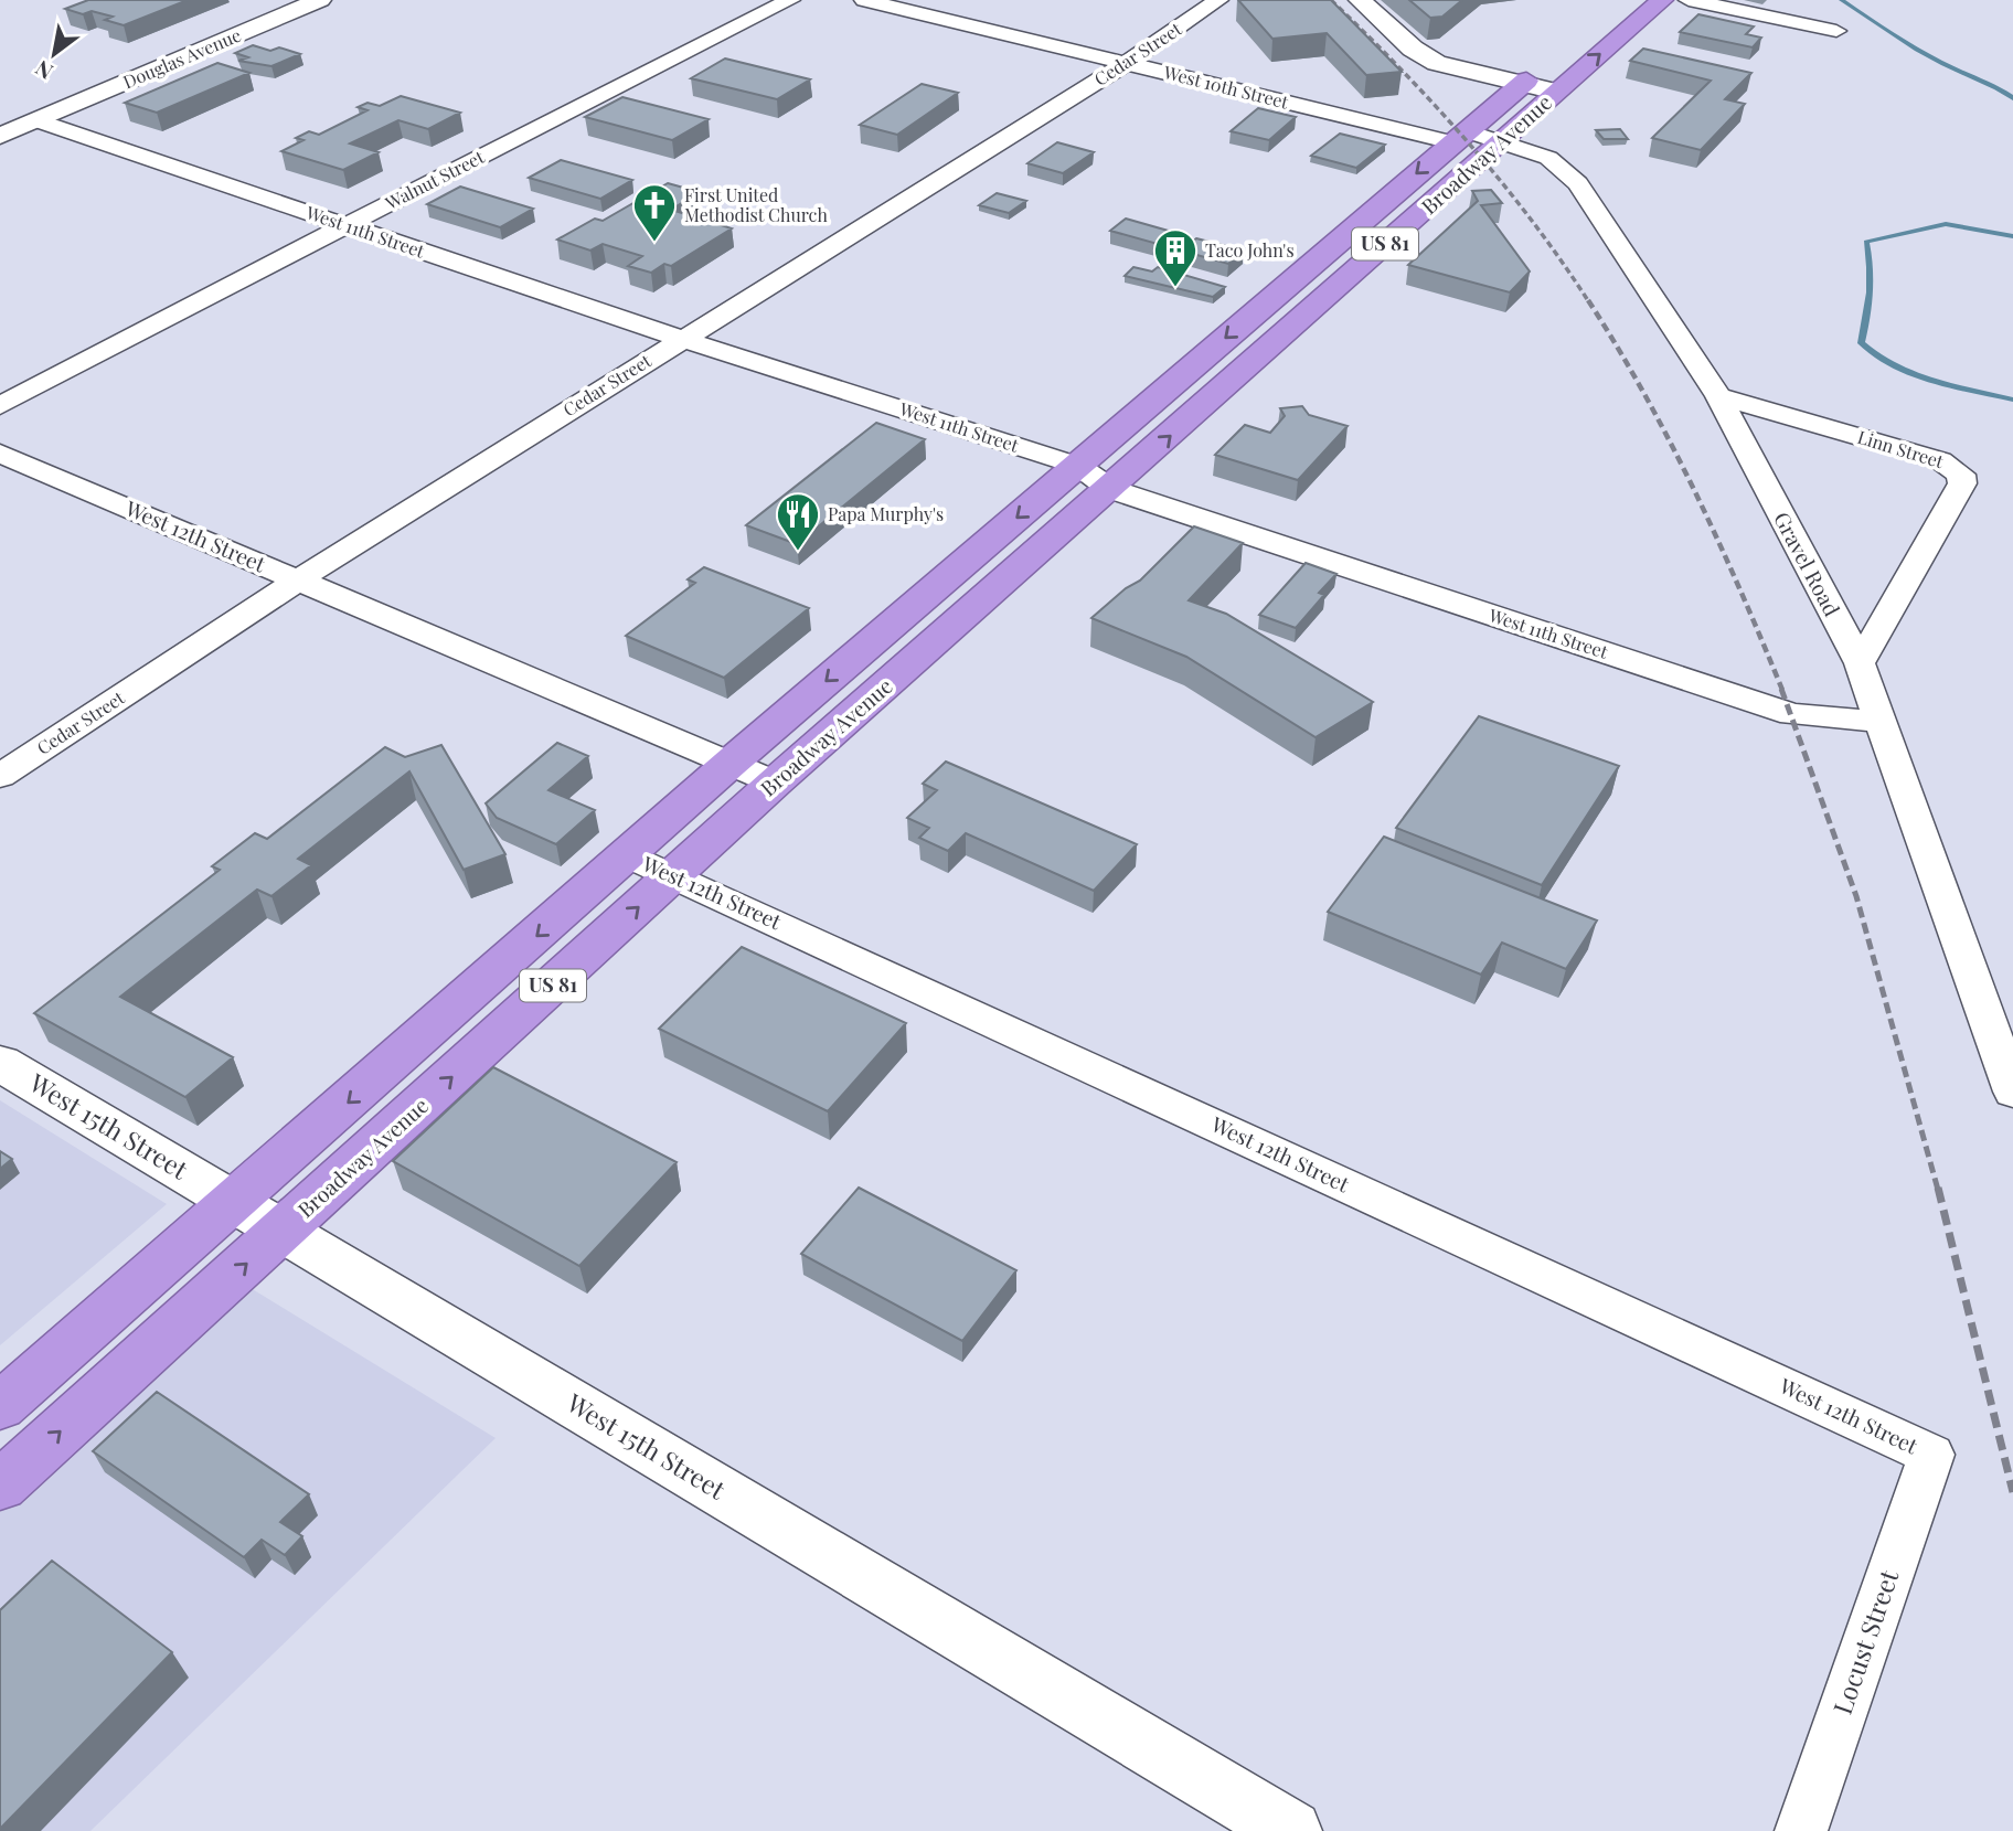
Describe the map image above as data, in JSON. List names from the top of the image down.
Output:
{
  "streets": {
    "highway": ["Broadway Avenue", "US 81"],
    "street": [
      "Cedar Street",
      "Douglas Avenue",
      "West 10th Street",
      "Walnut Street",
      "West 11th Street",
      "Linn Street",
      "West 12th Street",
      "Gravel Road",
      "West 15th Street",
      "Locust Street"
    ]
  },
  "crossings": [
    ["Cedar Street", "West 10th Street"],
    ["Cedar Street", "West 11th Street"],
    ["Cedar Street", "West 12th Street"],
    ["Douglas Avenue", "West 11th Street"],
    ["West 10th Street", "Broadway Avenue"],
    ["West 10th Street", "Gravel Road"],
    ["Broadway Avenue", "West 11th Street"],
    ["Broadway Avenue", "West 12th Street"],
    ["Broadway Avenue", "Gravel Road"],
    ["Broadway Avenue", "West 15th Street"],
    ["Walnut Street", "West 11th Street"],
    ["West 11th Street", "Gravel Road"],
    ["Linn Street", "Gravel Road"],
    ["West 12th Street", "Locust Street"]
  ],
  "places": {
    "church": ["First United Methodist Church"],
    "building": ["Taco John's"],
    "restaurant": ["Papa Murphy's"]
  },
  "north": "bottom left"
}
